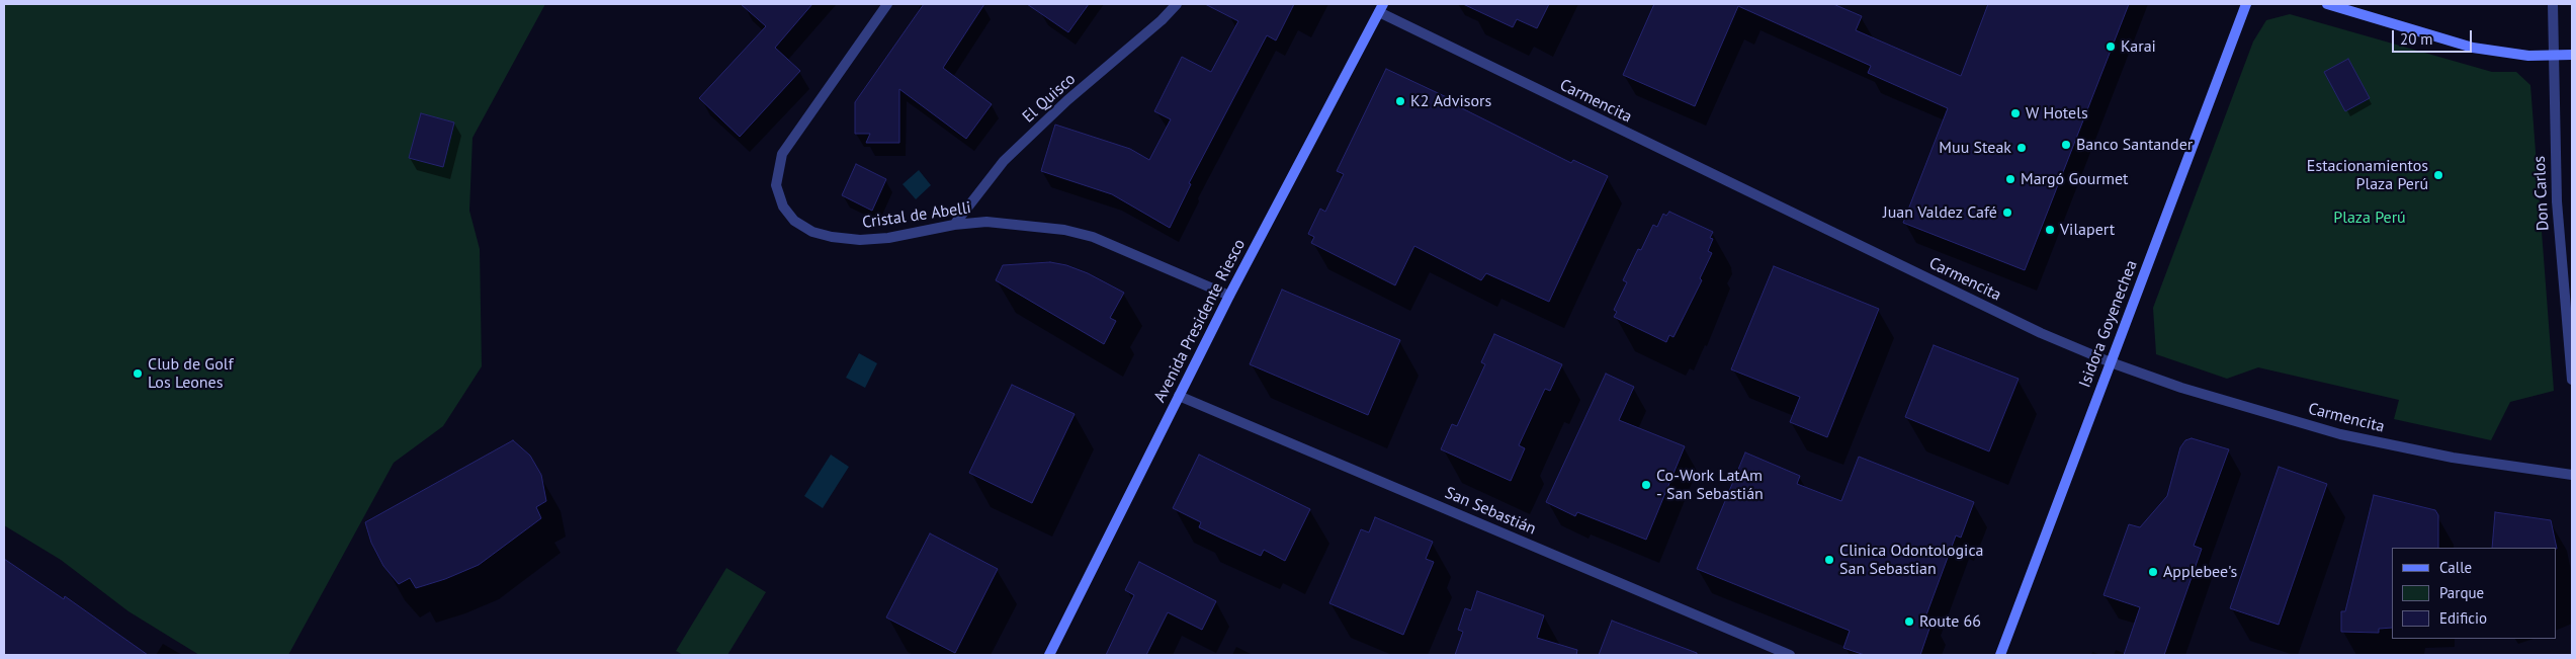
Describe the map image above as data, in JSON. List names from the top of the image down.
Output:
{
  "streets": {
    "street": [
      "El Quisco",
      "Carmencita",
      "Don Carlos",
      "Cristal de Abelli",
      "Avenida Presidente Riesco",
      "Isidora Goyenechea",
      "San Sebastián"
    ]
  },
  "crossings": [
    ["El Quisco", "Cristal de Abelli"],
    ["Carmencita", "Avenida Presidente Riesco"],
    ["Carmencita", "Isidora Goyenechea"],
    ["Cristal de Abelli", "Avenida Presidente Riesco"],
    ["Avenida Presidente Riesco", "San Sebastián"]
  ],
  "parks": ["Plaza Perú"],
  "places": [
    "Karai",
    "K2 Advisors",
    "W Hotels",
    "Banco Santander",
    "Muu Steak",
    "Estacionamientos Plaza Perú",
    "Margó Gourmet",
    "Juan Valdez Café",
    "Vilapert",
    "Club de Golf Los Leones",
    "Co-Work LatAm - San Sebastián",
    "Clinica Odontologica San Sebastian",
    "Applebee's",
    "Route 66"
  ],
  "legend": ["Calle", "Parque", "Edificio"],
  "scale_bar": "20 m"
}
